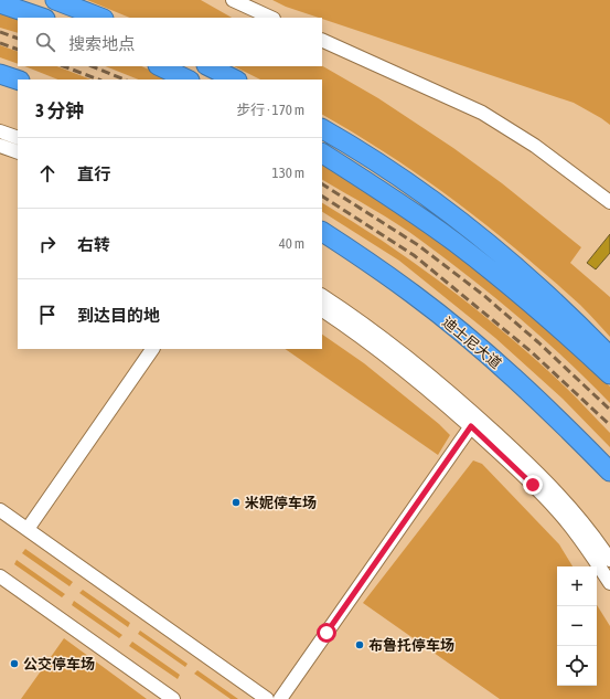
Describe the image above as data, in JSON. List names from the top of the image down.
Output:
{
  "streets": {
    "highway": ["迪士尼大道"]
  },
  "places": ["米妮停车场", "布鲁托停车场", "公交停车场"],
  "page": {
    "search": "搜索地点",
    "heading": ["3 分钟", "步行 · 170 m"],
    "list": [
      ["直行", "130 m"],
      ["右转", "40 m"],
      "到达目的地"
    ],
    "map_buttons": ["+", "−"]
  }
}
